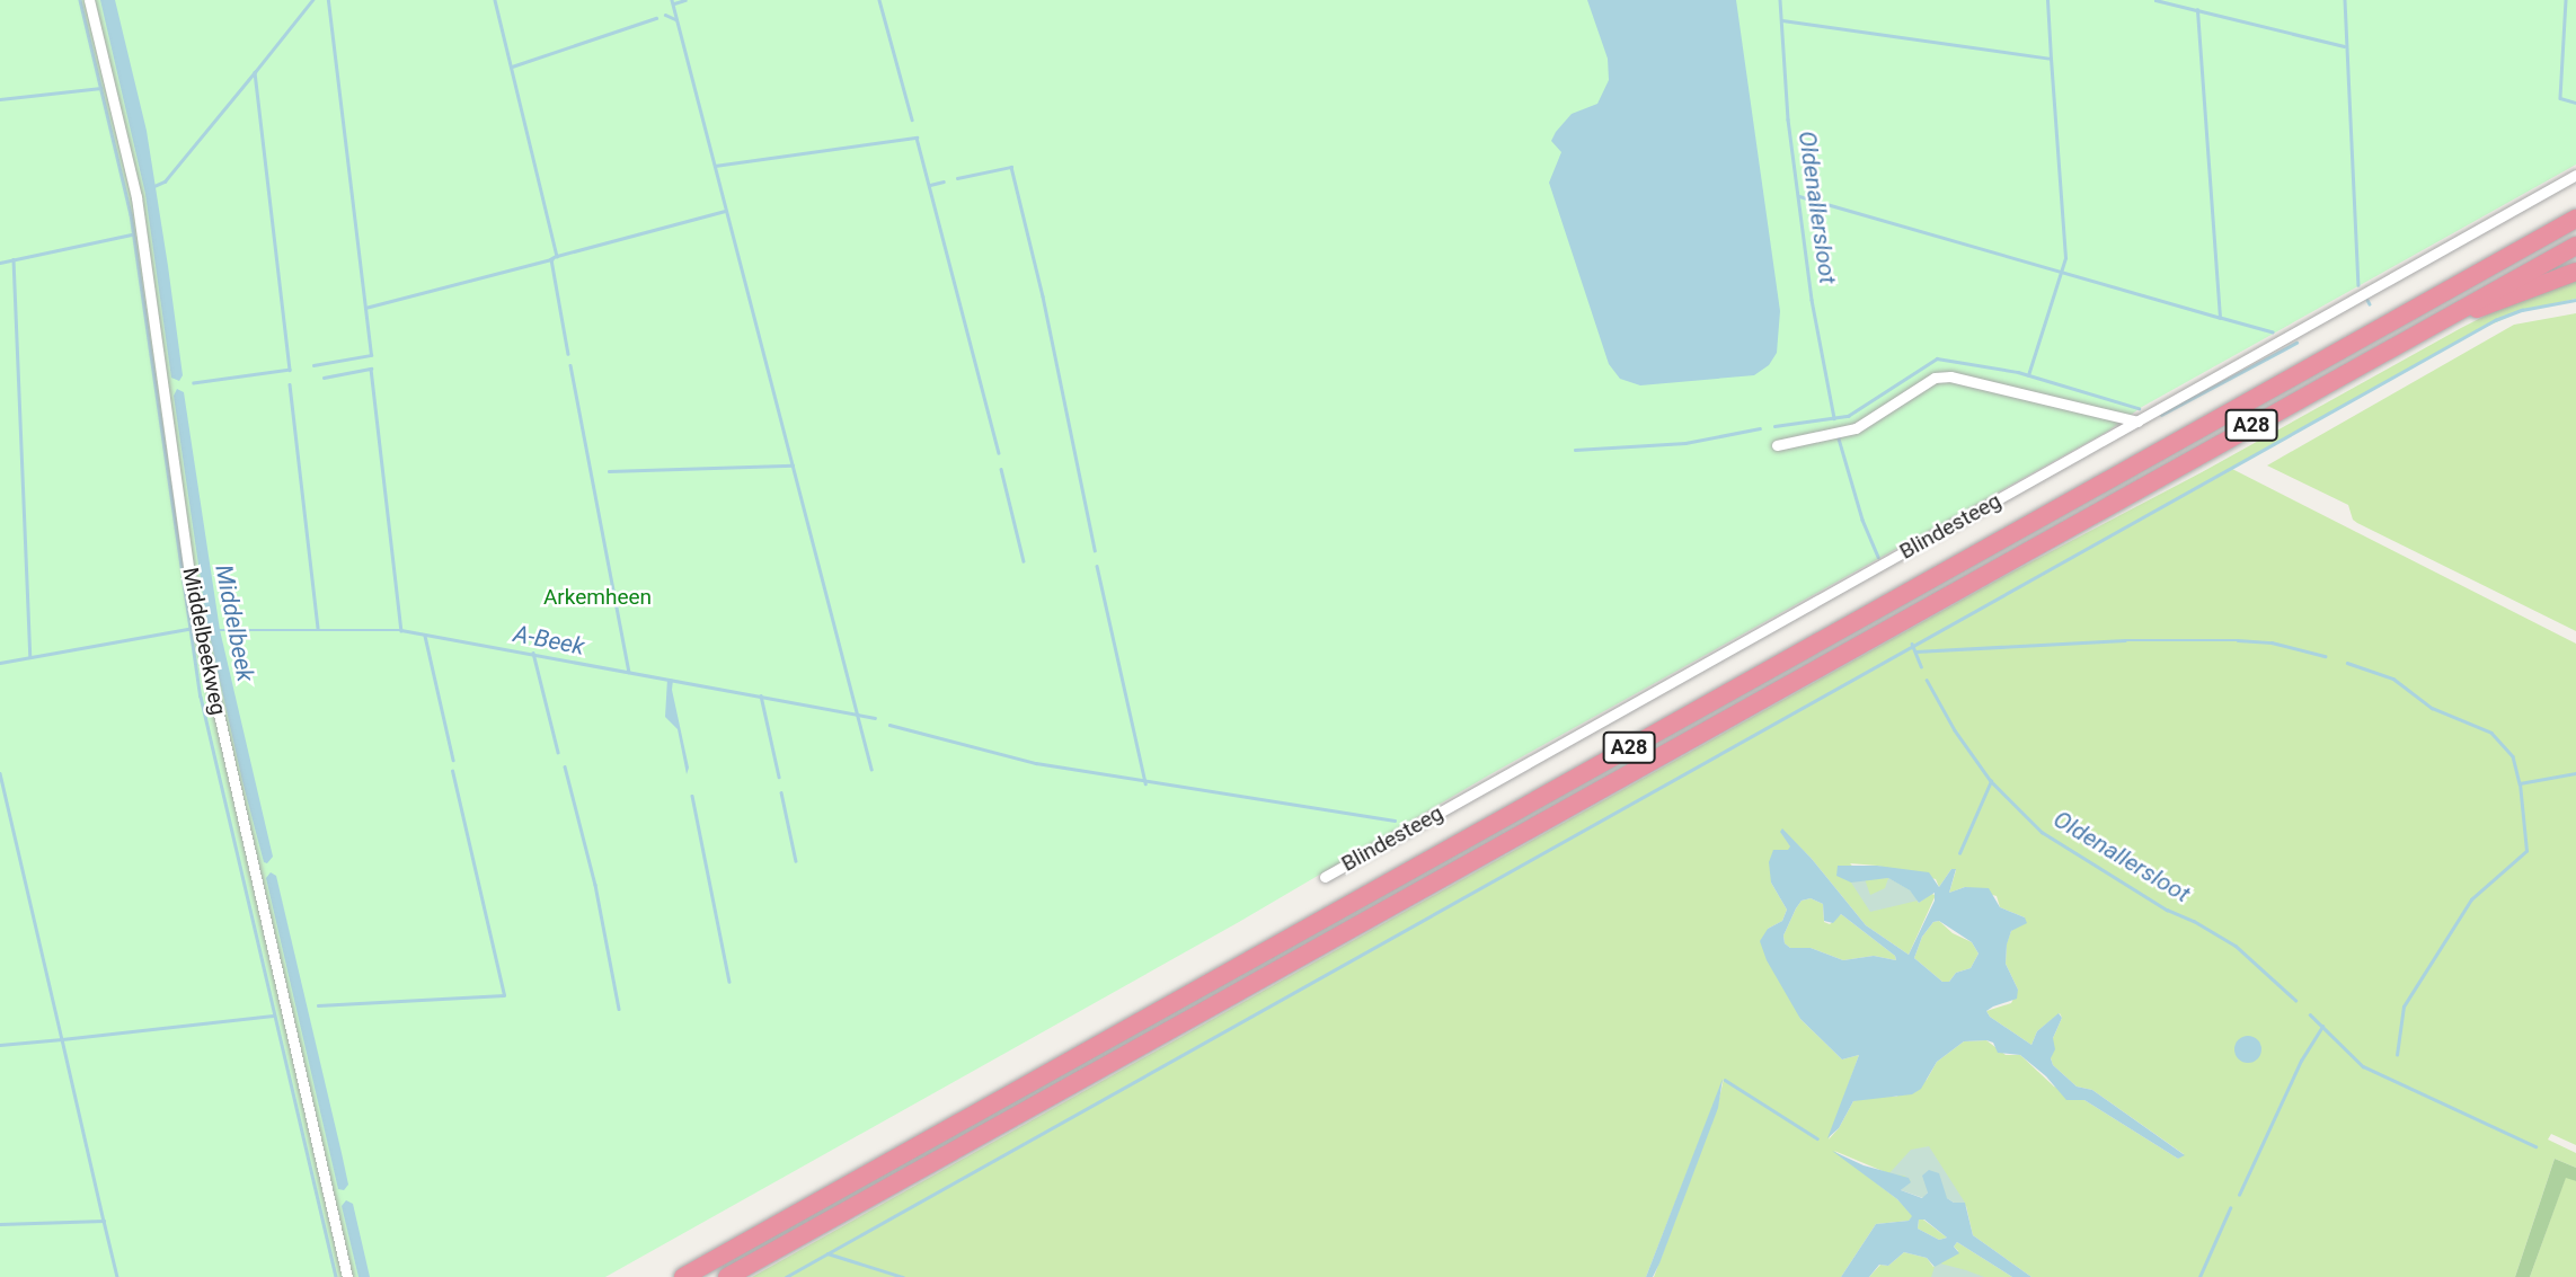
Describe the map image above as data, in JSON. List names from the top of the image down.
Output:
{
  "streets": {
    "highway": ["A28"],
    "street": ["Blindesteeg", "Middelbeekweg"]
  },
  "water": ["Oldenallersloot", "Middelbeek", "A-Beek"],
  "parks": ["Arkemheen"]
}
